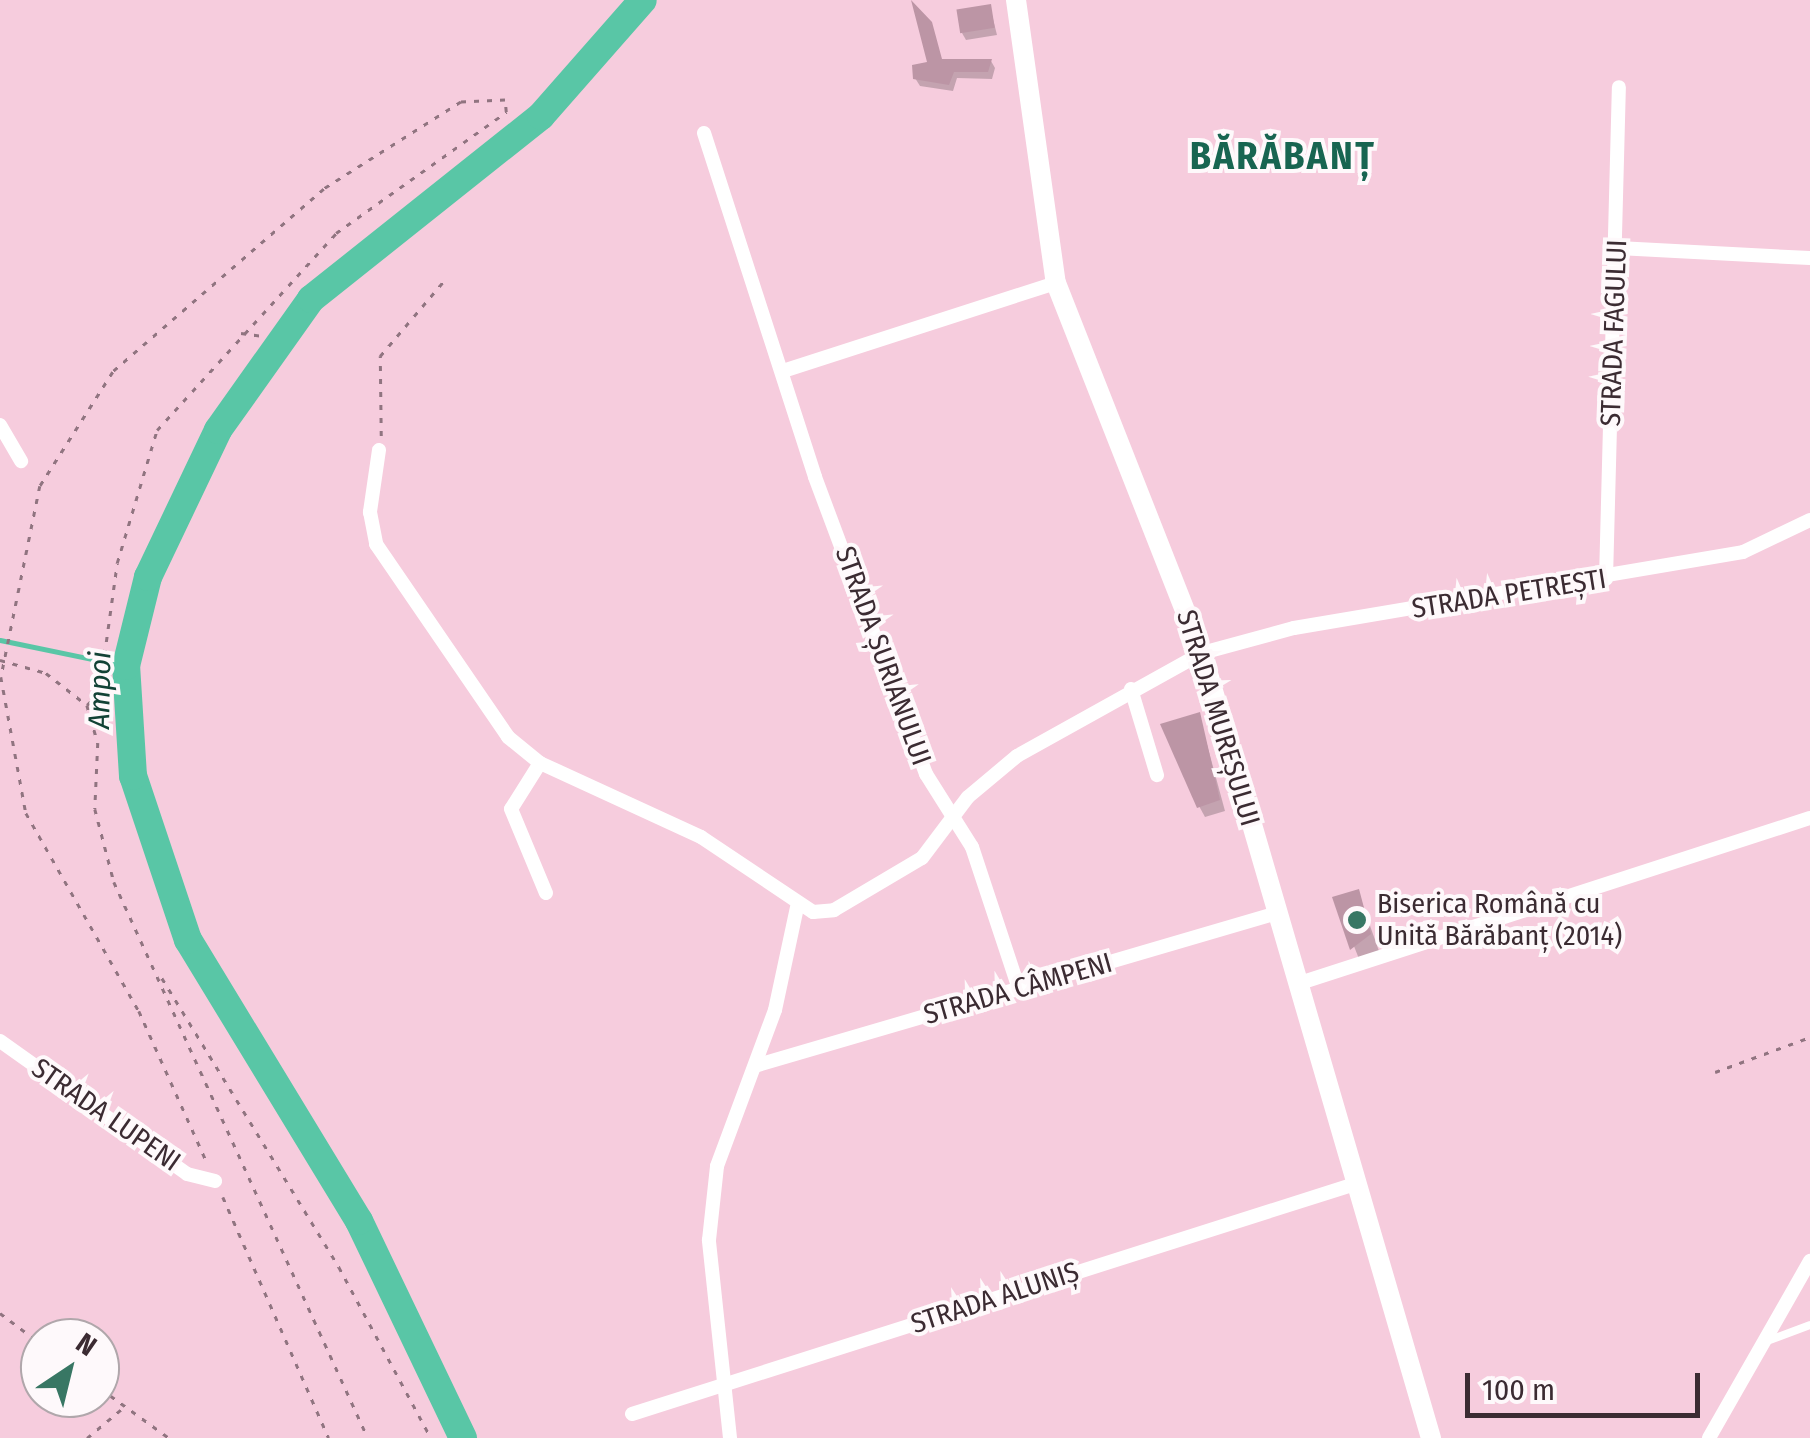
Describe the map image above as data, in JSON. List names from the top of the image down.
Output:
{
  "streets": {
    "street": [
      "STRADA FAGULUI",
      "STRADA PETREȘTI",
      "STRADA ȘURIANULUI",
      "STRADA MUREȘULUI",
      "STRADA CÂMPENI",
      "STRADA LUPENI",
      "STRADA ALUNIȘ"
    ]
  },
  "crossings": [
    ["STRADA FAGULUI", "STRADA PETREȘTI"],
    ["STRADA PETREȘTI", "STRADA ȘURIANULUI"],
    ["STRADA PETREȘTI", "STRADA MUREȘULUI"],
    ["STRADA ȘURIANULUI", "STRADA CÂMPENI"],
    ["STRADA MUREȘULUI", "STRADA CÂMPENI"],
    ["STRADA MUREȘULUI", "STRADA ALUNIȘ"]
  ],
  "districts": ["BĂRĂBANȚ"],
  "water": ["Ampoi"],
  "places": ["Biserica Română cu Unită Bărăbanț (2014)"],
  "scale_bar": "100 m",
  "north": "top right"
}
